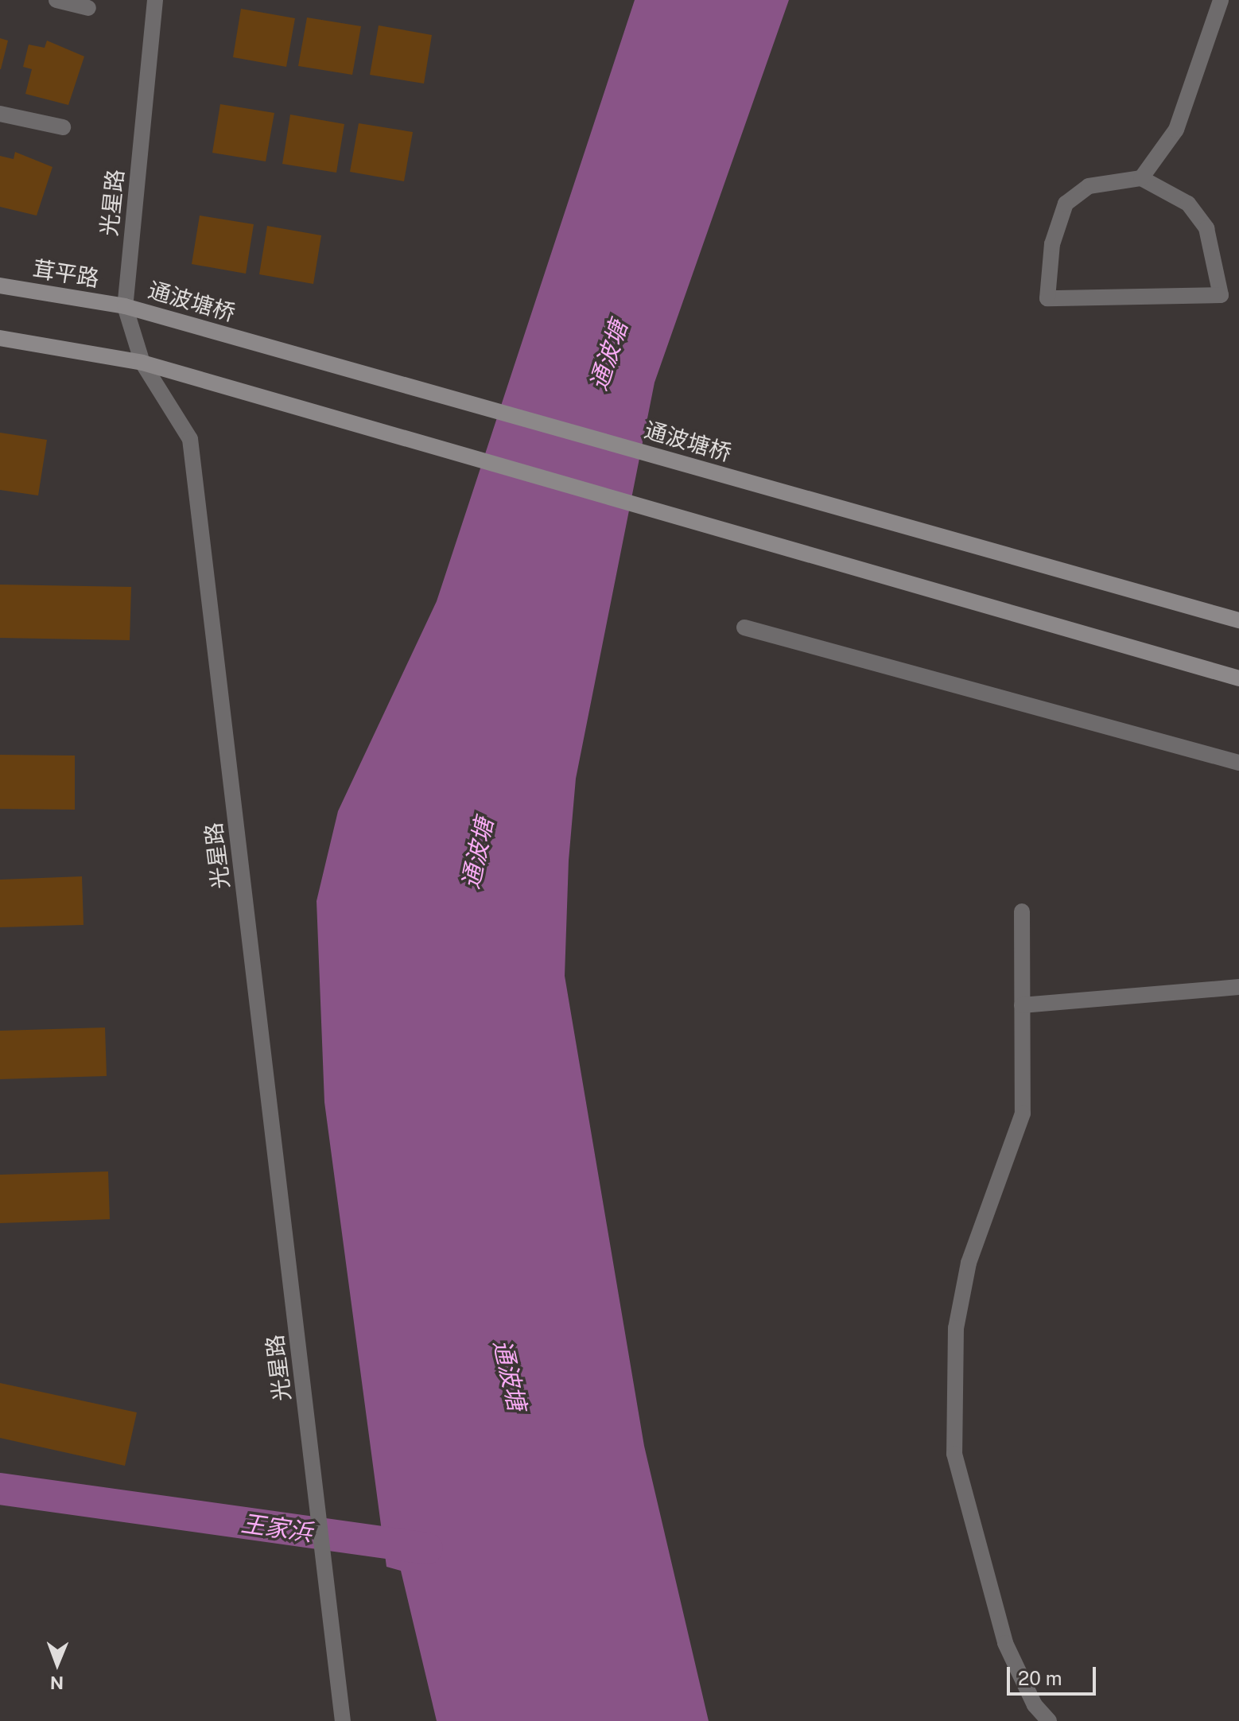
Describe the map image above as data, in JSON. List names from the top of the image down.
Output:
{
  "streets": {
    "main road": ["茸平路", "通波塘桥"],
    "street": ["光星路"]
  },
  "crossings": [
    ["光星路", "茸平路"],
    ["光星路", "通波塘桥"],
    ["茸平路", "通波塘桥"]
  ],
  "water": ["通波塘", "王家浜"],
  "scale_bar": "20 m",
  "north": "bottom"
}
